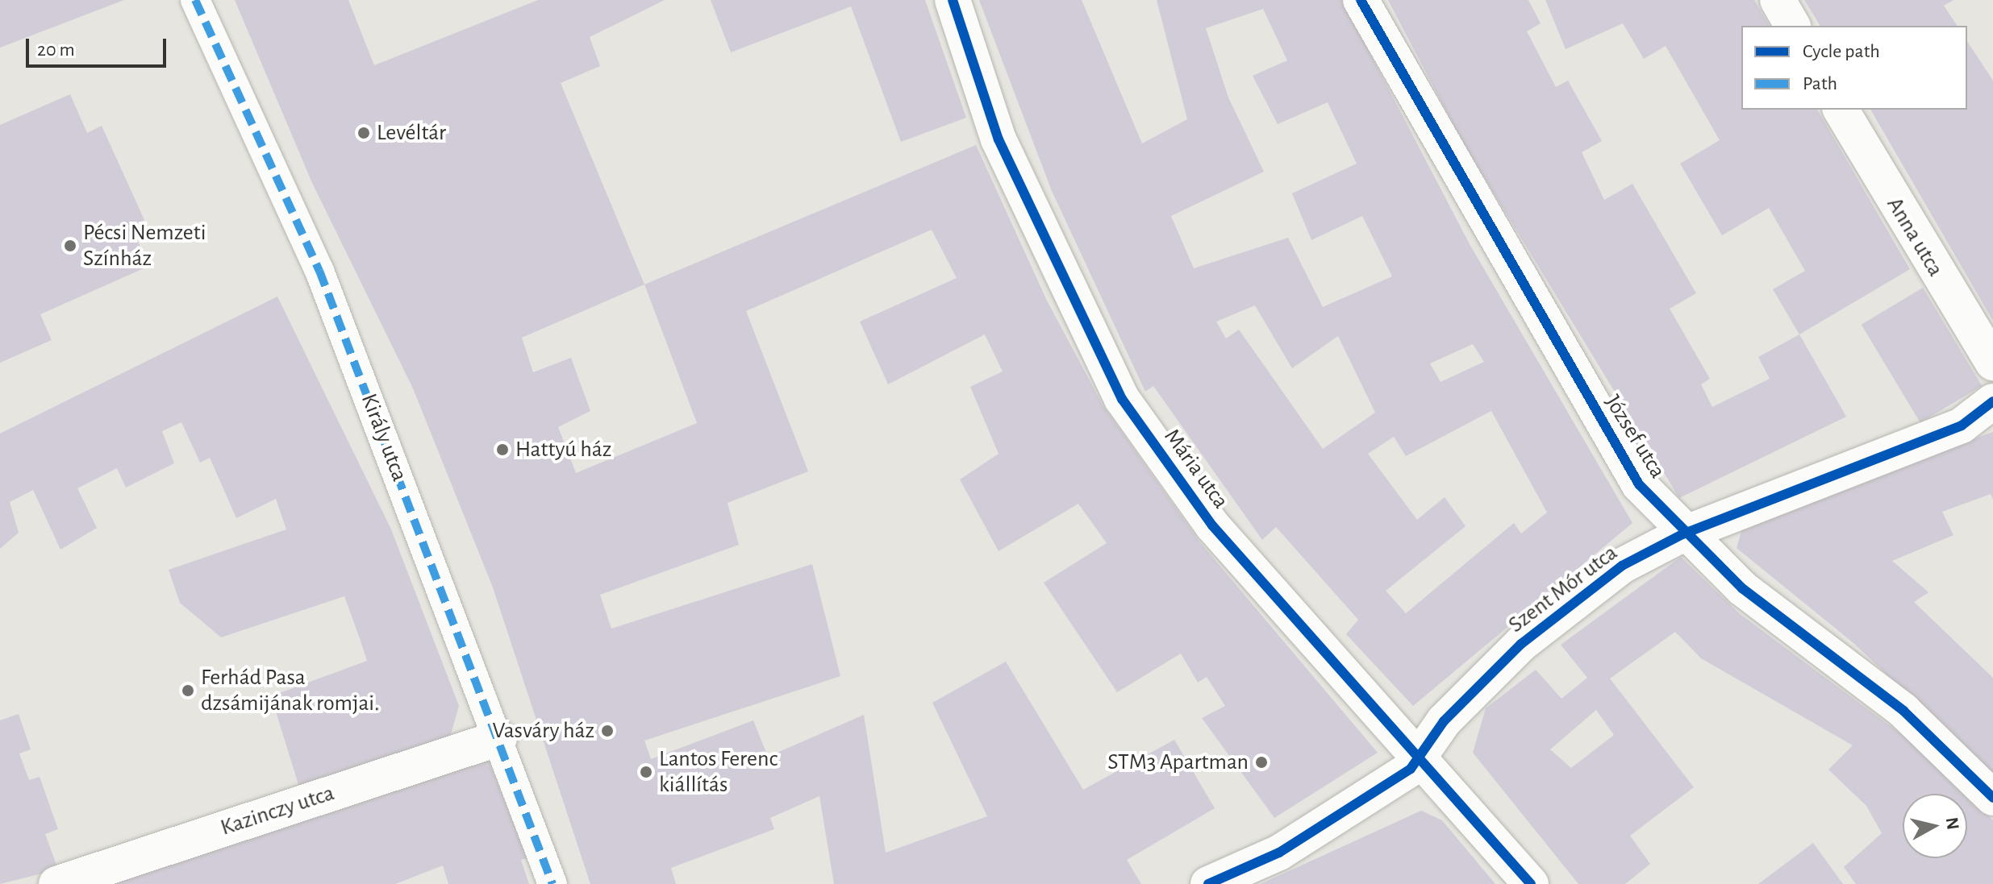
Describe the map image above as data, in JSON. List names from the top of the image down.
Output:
{
  "streets": {
    "street": [
      "Anna utca",
      "József utca",
      "Király utca",
      "Mária utca",
      "Szent Mór utca",
      "Kazinczy utca"
    ]
  },
  "crossings": [
    ["József utca", "Szent Mór utca"],
    ["Király utca", "Kazinczy utca"],
    ["Mária utca", "Szent Mór utca"]
  ],
  "places": [
    "Levéltár",
    "Pécsi Nemzeti Színház",
    "Hattyú ház",
    "Ferhád Pasa dzsámijának romjai.",
    "Vasváry ház",
    "STM3 Apartman",
    "Lantos Ferenc kiállítás"
  ],
  "legend": ["Cycle path", "Path"],
  "scale_bar": "20 m",
  "north": "right"
}
